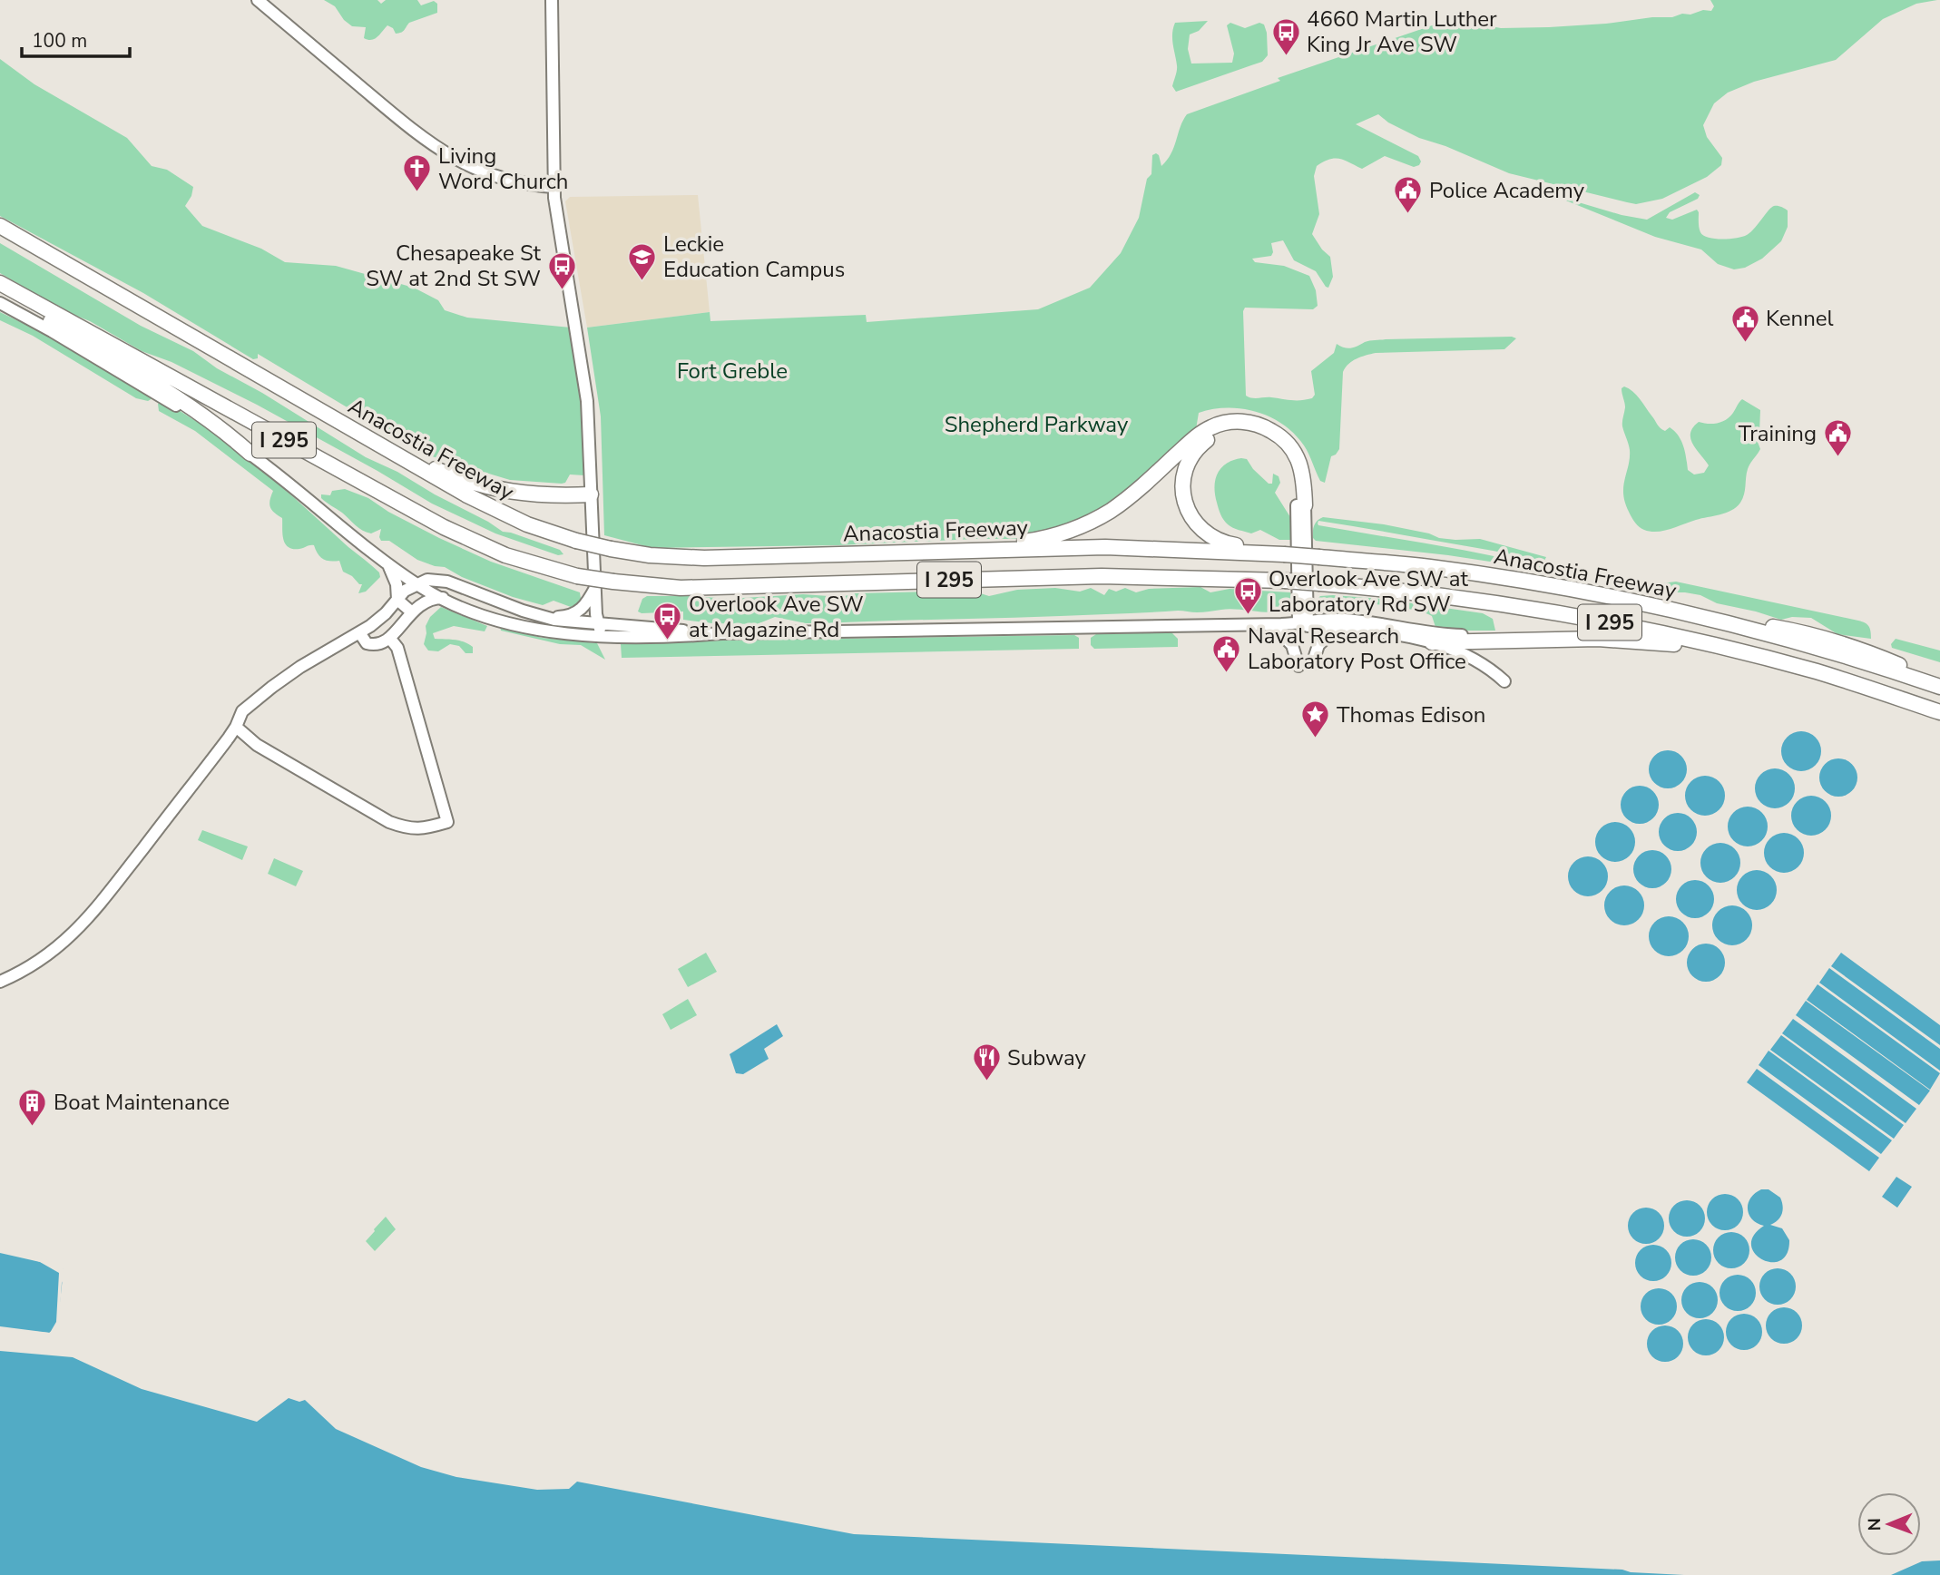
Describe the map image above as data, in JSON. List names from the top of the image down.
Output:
{
  "streets": {
    "highway": ["I 295", "Anacostia Freeway"]
  },
  "parks": ["Fort Greble", "Shepherd Parkway"],
  "places": {
    "bus stop": [
      "4660 Martin Luther King Jr Ave SW",
      "Chesapeake St SW at 2nd St SW",
      "Overlook Ave SW at Laboratory Rd SW",
      "Overlook Ave SW at Magazine Rd"
    ],
    "church": ["Living Word Church"],
    "public building": [
      "Police Academy",
      "Kennel",
      "Training",
      "Naval Research Laboratory Post Office"
    ],
    "school or university": ["Leckie Education Campus"],
    "place": ["Thomas Edison"],
    "restaurant": ["Subway"],
    "building": ["Boat Maintenance"]
  },
  "scale_bar": "100 m",
  "north": "left"
}
